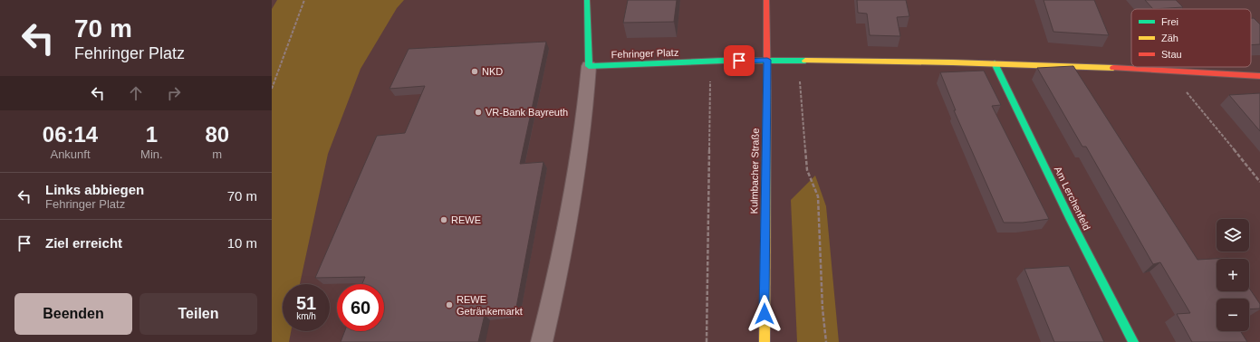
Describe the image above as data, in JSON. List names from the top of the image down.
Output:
{
  "streets": {
    "street": ["Fehringer Platz", "Kulmbacher Straße", "Am Lerchenfeld"]
  },
  "crossings": [
    ["Fehringer Platz", "Kulmbacher Straße"]
  ],
  "places": [
    "NKD",
    "VR-Bank Bayreuth",
    "REWE",
    "REWE Getränkemarkt"
  ],
  "legend": ["Frei", "Zäh", "Stau"],
  "page": {
    "turn": ["70 m", "Fehringer Platz"],
    "eta": [
      "06:14",
      "Ankunft",
      "1",
      "Min.",
      "80",
      "m"
    ],
    "list": [
      {
        "name": "Links abbiegen",
        "note": "Fehringer Platz",
        "value": "70 m"
      },
      {
        "name": "Ziel erreicht",
        "value": "10 m"
      }
    ],
    "map_buttons": ["+", "−"],
    "speed": "51 km/h",
    "limit": "60",
    "buttons": ["Beenden", "Teilen"]
  }
}
